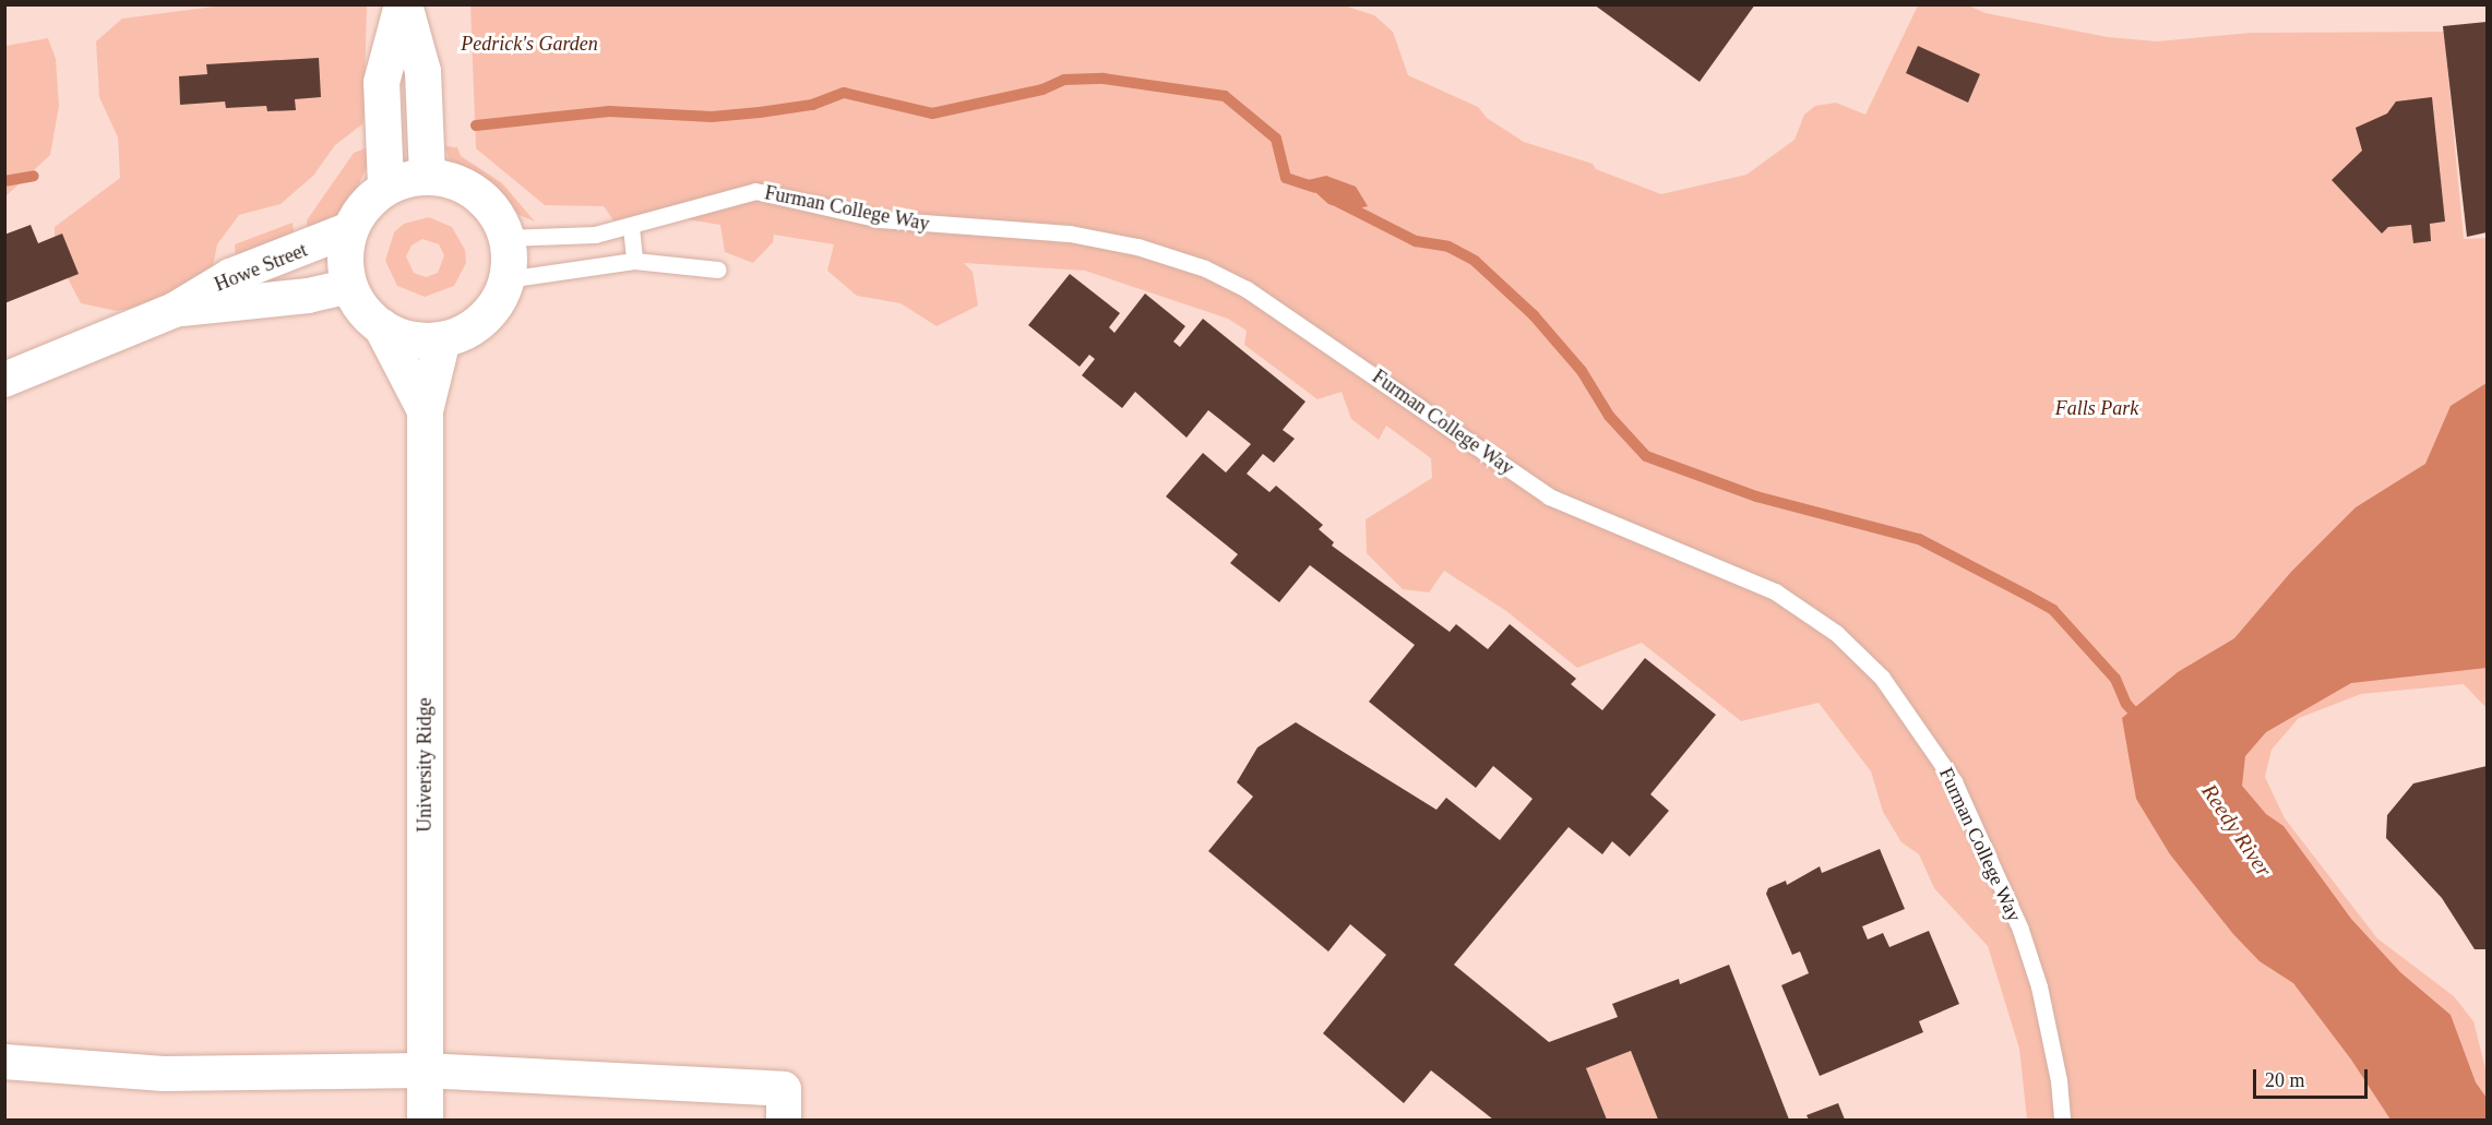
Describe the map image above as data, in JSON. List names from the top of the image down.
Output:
{
  "streets": {
    "street": ["Howe Street", "University Ridge"],
    "lane": ["Furman College Way"]
  },
  "crossings": [
    ["Furman College Way", "Howe Street"],
    ["Furman College Way", "University Ridge"],
    ["Howe Street", "University Ridge"]
  ],
  "water": ["Reedy River"],
  "parks": ["Pedrick's Garden", "Falls Park"],
  "scale_bar": "20 m"
}
